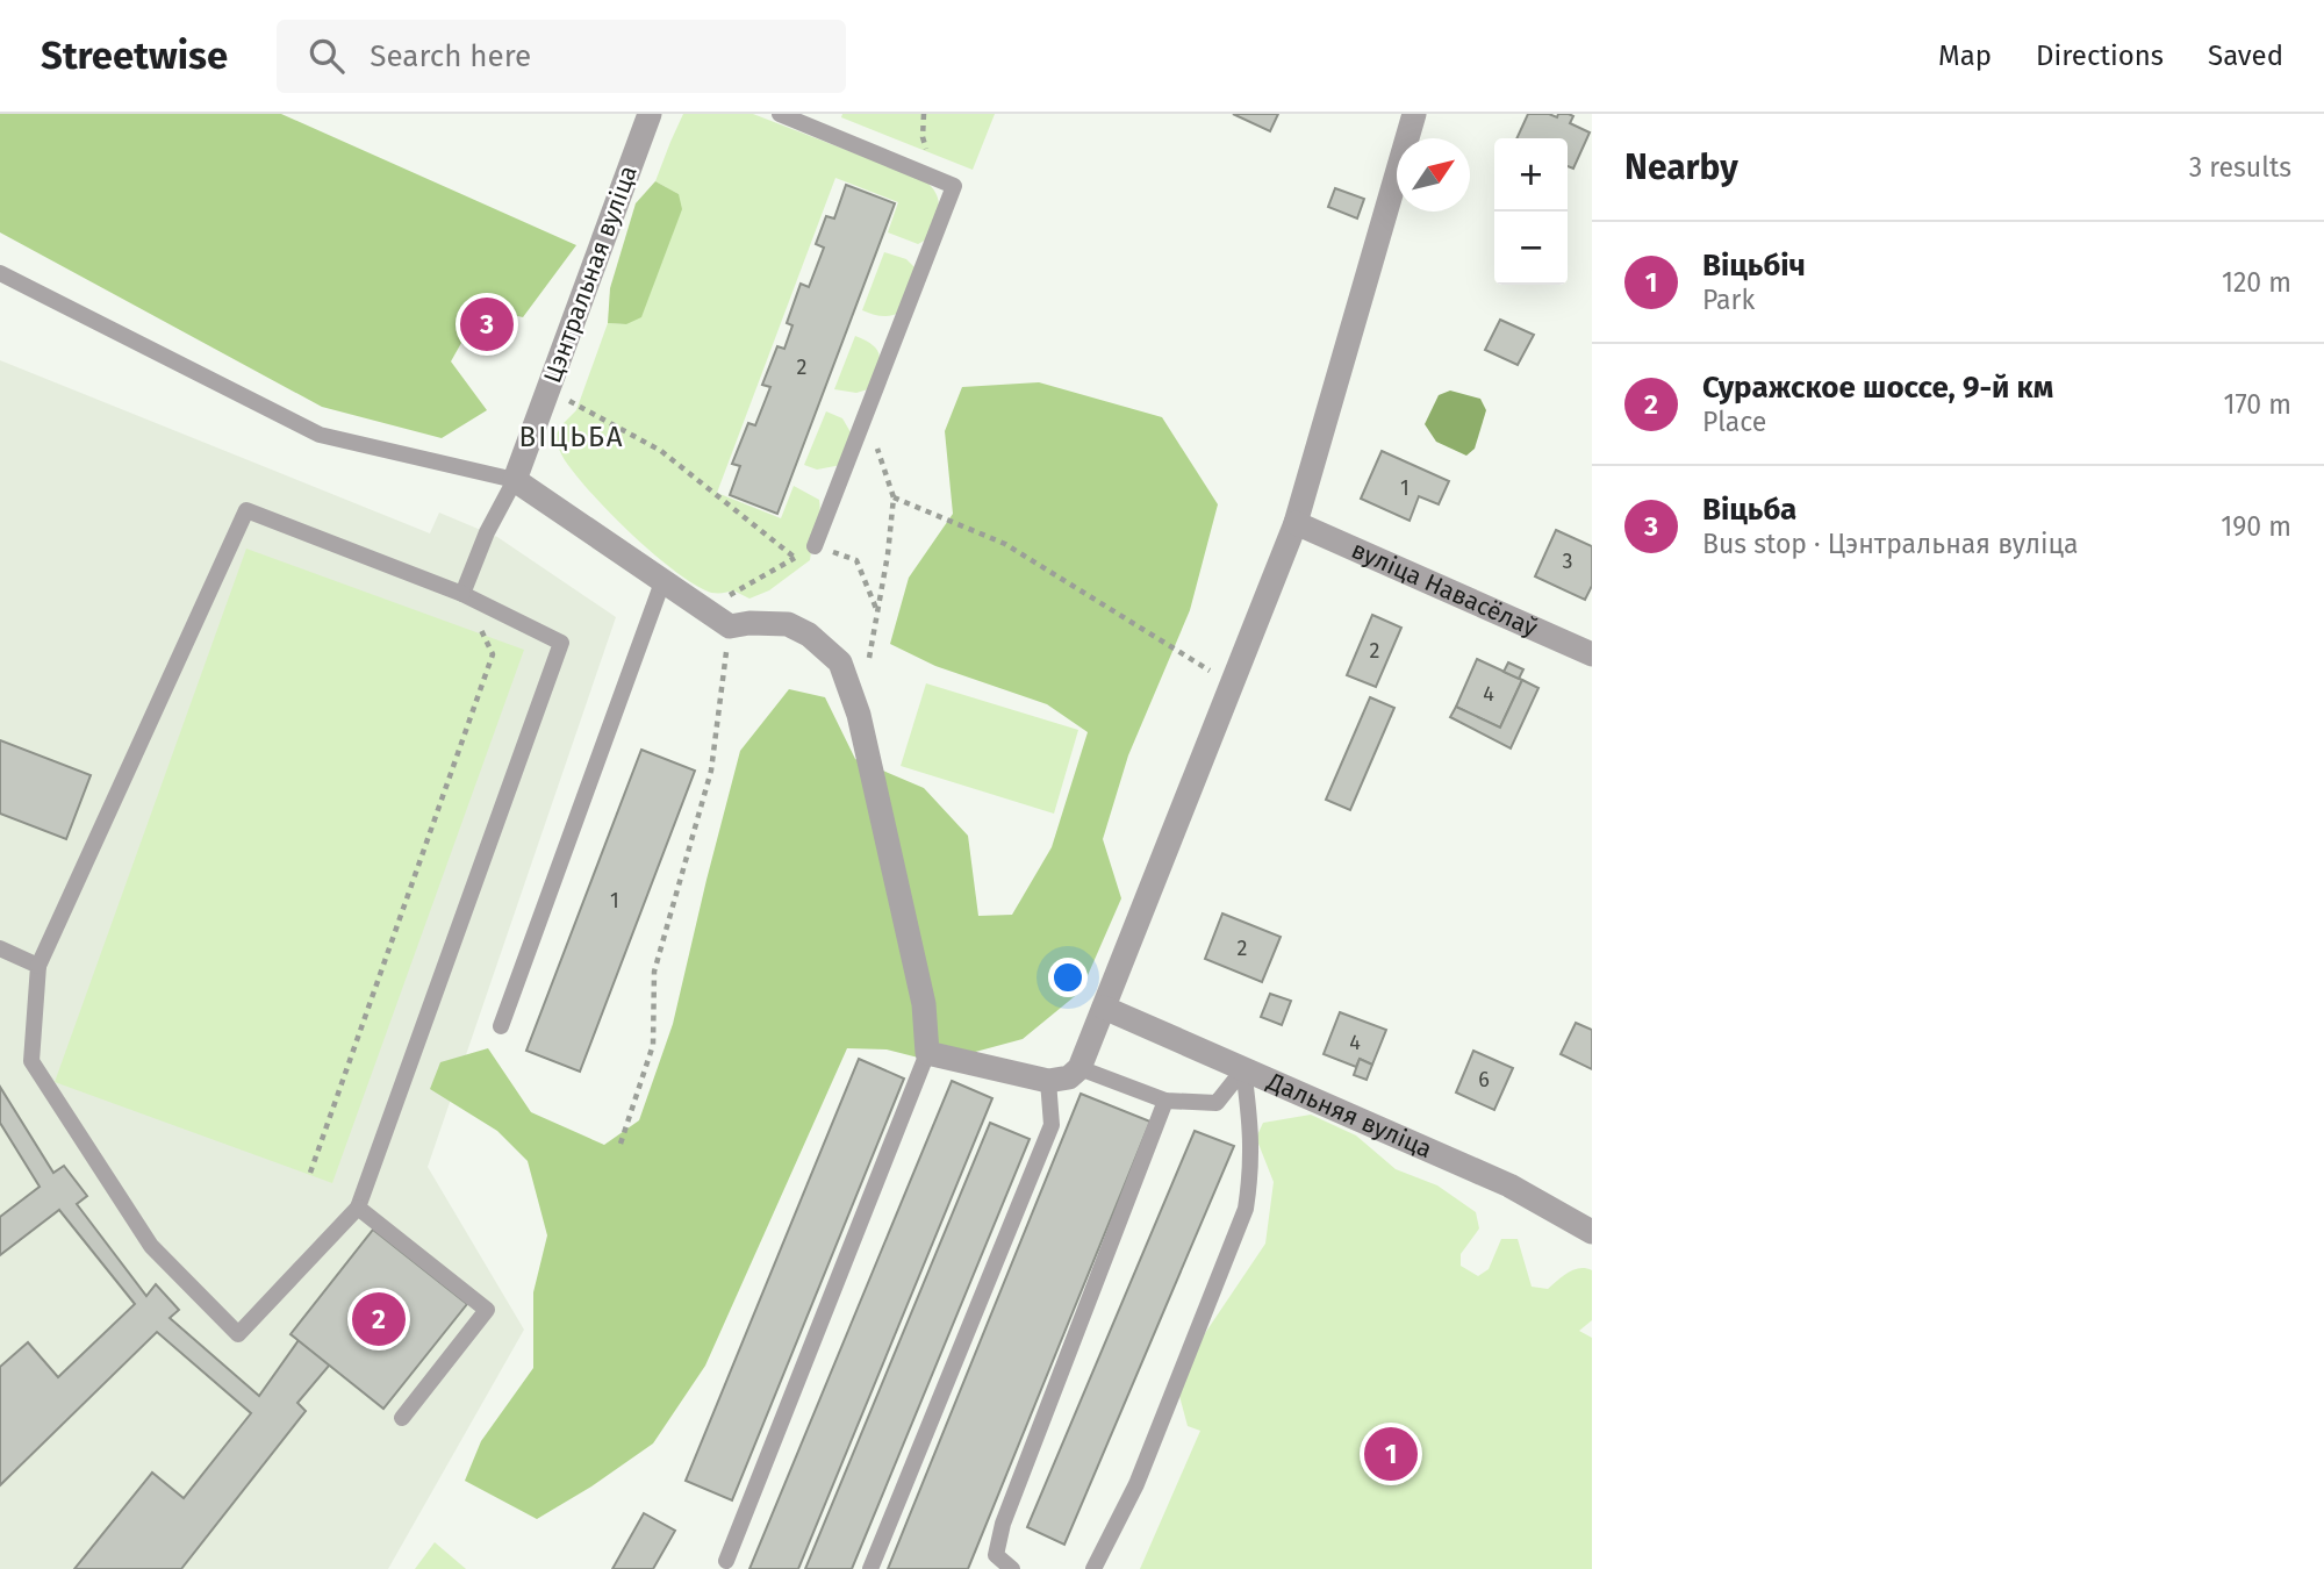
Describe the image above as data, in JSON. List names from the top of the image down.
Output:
{
  "streets": {
    "street": ["Цэнтральная вуліца", "вуліца Навасёлаў", "Дальняя вуліца"]
  },
  "districts": ["ВІЦЬБА"],
  "house_numbers": [
    "2",
    "1",
    "3",
    "2",
    "4",
    "1",
    "2",
    "4",
    "6"
  ],
  "north": "top right",
  "page": {
    "header": "Streetwise",
    "search": "Search here",
    "nav": ["Map", "Directions", "Saved"],
    "heading": ["Nearby", "3 results"],
    "map_buttons": ["+", "−"],
    "list": [
      {
        "mark": "1",
        "name": "Віцьбіч",
        "note": "Park",
        "value": "120 m"
      },
      {
        "mark": "2",
        "name": "Суражское шоссе, 9-й км",
        "note": "Place",
        "value": "170 m"
      },
      {
        "mark": "3",
        "name": "Віцьба",
        "note": "Bus stop · Цэнтральная вуліца",
        "value": "190 m"
      }
    ],
    "pins": ["3", "2", "1"]
  }
}
